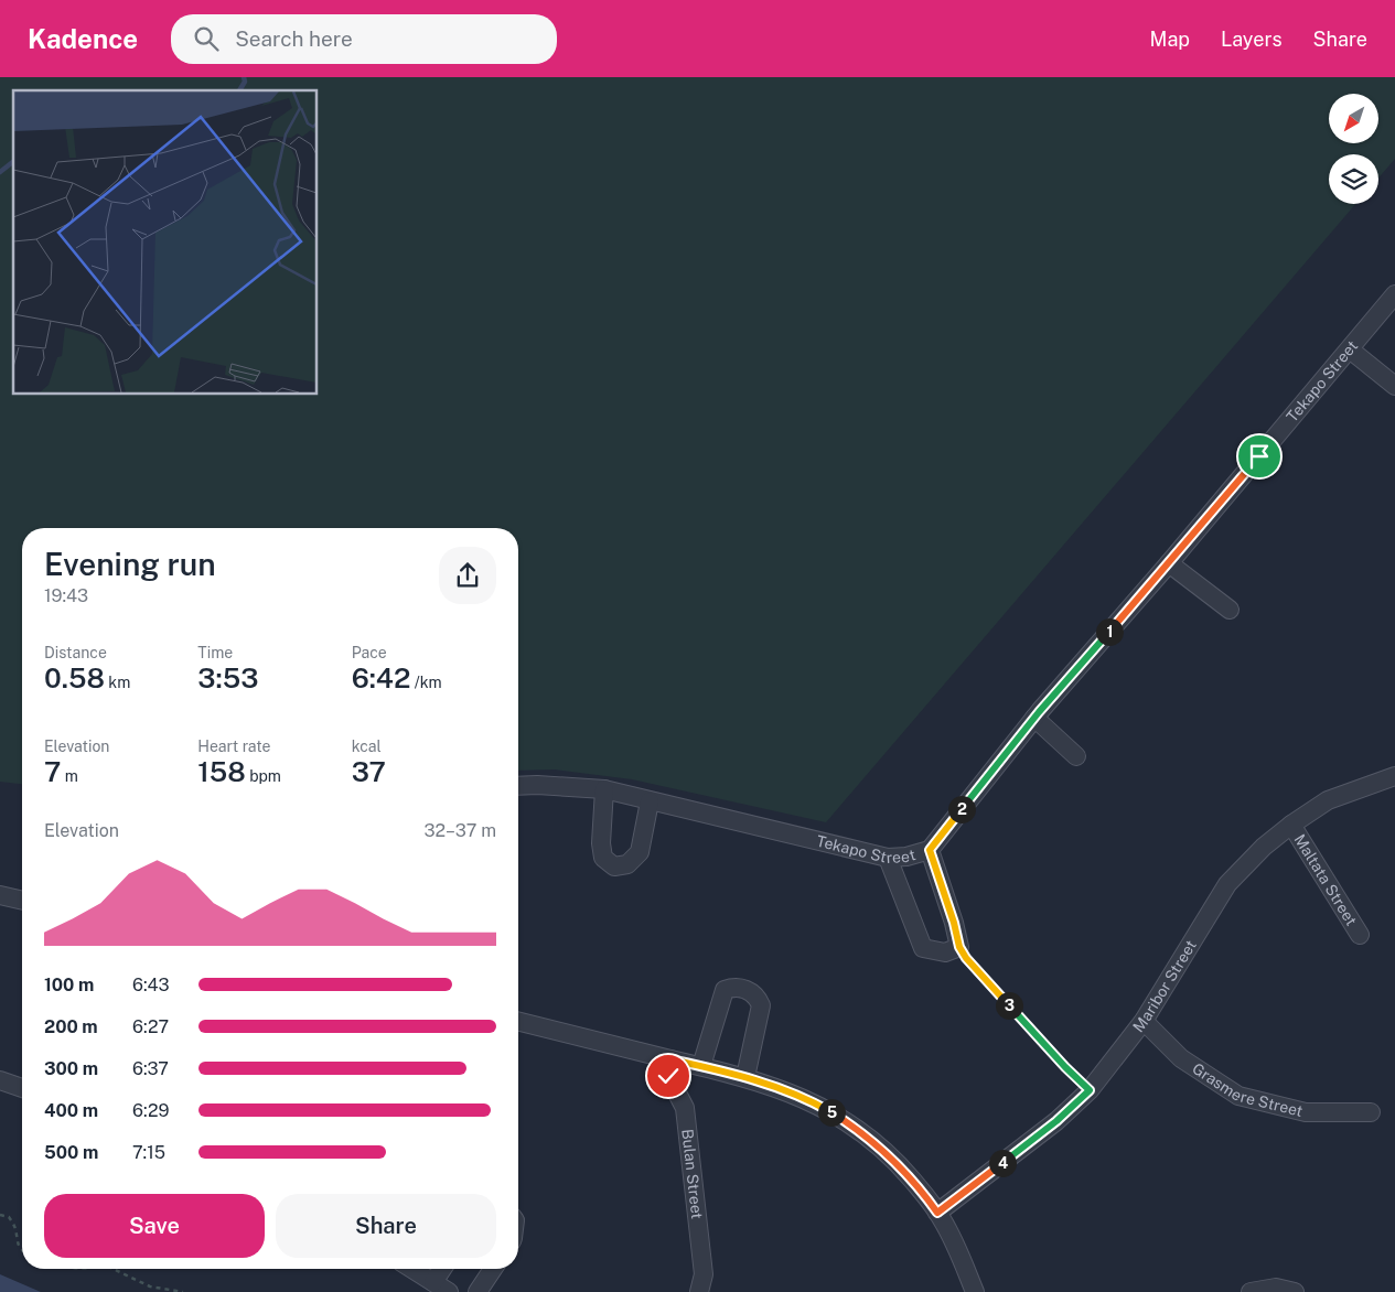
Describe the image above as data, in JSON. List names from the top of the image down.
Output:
{
  "streets": {
    "street": [
      "Tekapo Street",
      "Maltata Street",
      "Maribor Street",
      "Grasmere Street",
      "Bulan Street"
    ]
  },
  "crossings": [
    ["Maltata Street", "Maribor Street"],
    ["Maribor Street", "Grasmere Street"]
  ],
  "north": "bottom left",
  "page": {
    "header": "Kadence",
    "search": "Search here",
    "nav": ["Map", "Layers", "Share"],
    "heading": ["Evening run", "19:43"],
    "pins": [
      "1",
      "2",
      "3",
      "5",
      "4"
    ],
    "stats": [
      ["Distance", "0.58 km"],
      ["Time", "3:53"],
      ["Pace", "6:42 /km"],
      ["Elevation", "7 m"],
      ["Heart rate", "158 bpm"],
      ["kcal", "37"]
    ],
    "chart": ["Elevation", "32–37 m"],
    "list": [
      {
        "name": "100 m",
        "note": "6:43"
      },
      {
        "name": "200 m",
        "note": "6:27"
      },
      {
        "name": "300 m",
        "note": "6:37"
      },
      {
        "name": "400 m",
        "note": "6:29"
      },
      {
        "name": "500 m",
        "note": "7:15"
      }
    ],
    "buttons": ["Save", "Share"]
  }
}
